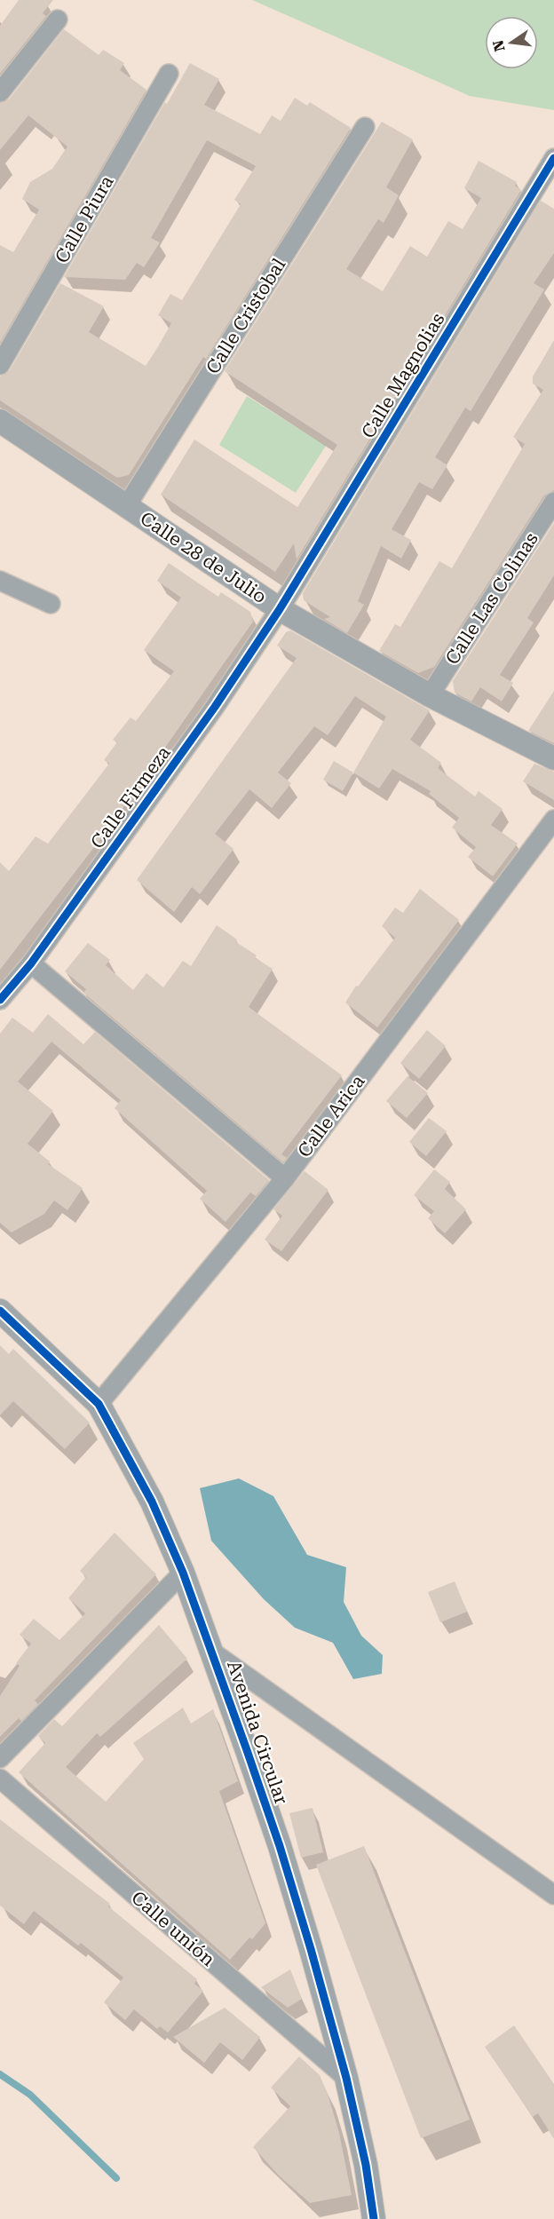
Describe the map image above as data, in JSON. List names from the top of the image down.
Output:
{
  "streets": {
    "street": [
      "Calle Piura",
      "Calle Cristobal",
      "Calle Magnolias",
      "Calle 28 de Julio",
      "Calle Las Colinas",
      "Calle Firmeza",
      "Calle Arica",
      "Avenida Circular",
      "Calle unión"
    ]
  },
  "crossings": [
    ["Calle Cristobal", "Calle 28 de Julio"],
    ["Calle Magnolias", "Calle 28 de Julio"],
    ["Calle Magnolias", "Calle Firmeza"],
    ["Calle 28 de Julio", "Calle Las Colinas"],
    ["Calle 28 de Julio", "Calle Firmeza"],
    ["Calle Arica", "Avenida Circular"],
    ["Avenida Circular", "Calle unión"]
  ],
  "north": "left"
}
